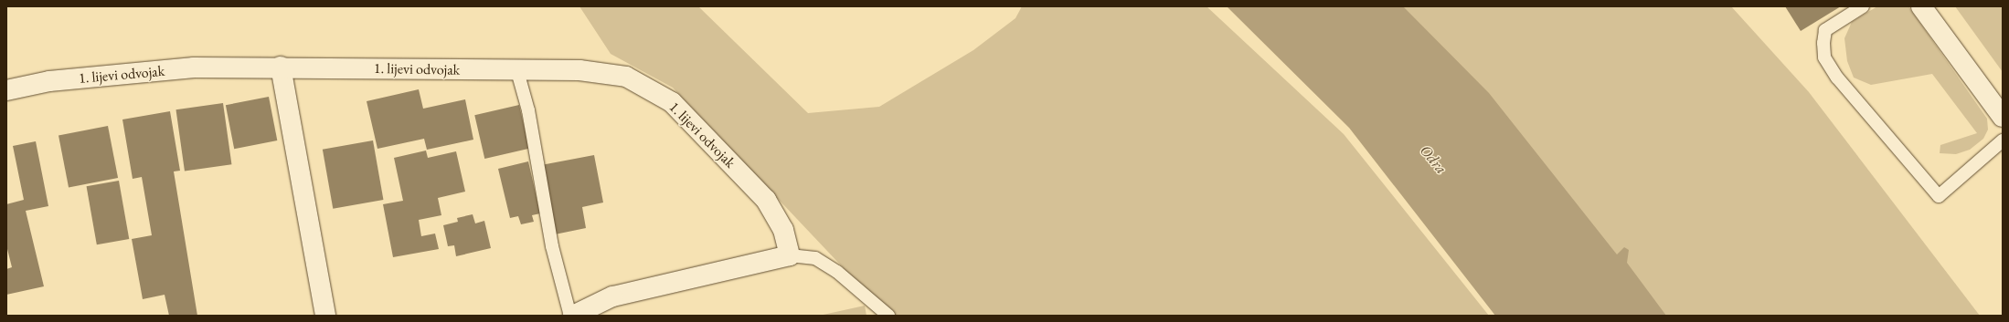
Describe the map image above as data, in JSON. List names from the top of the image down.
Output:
{
  "streets": {
    "street": ["1. lijevi odvojak"]
  },
  "water": ["Odra"]
}
